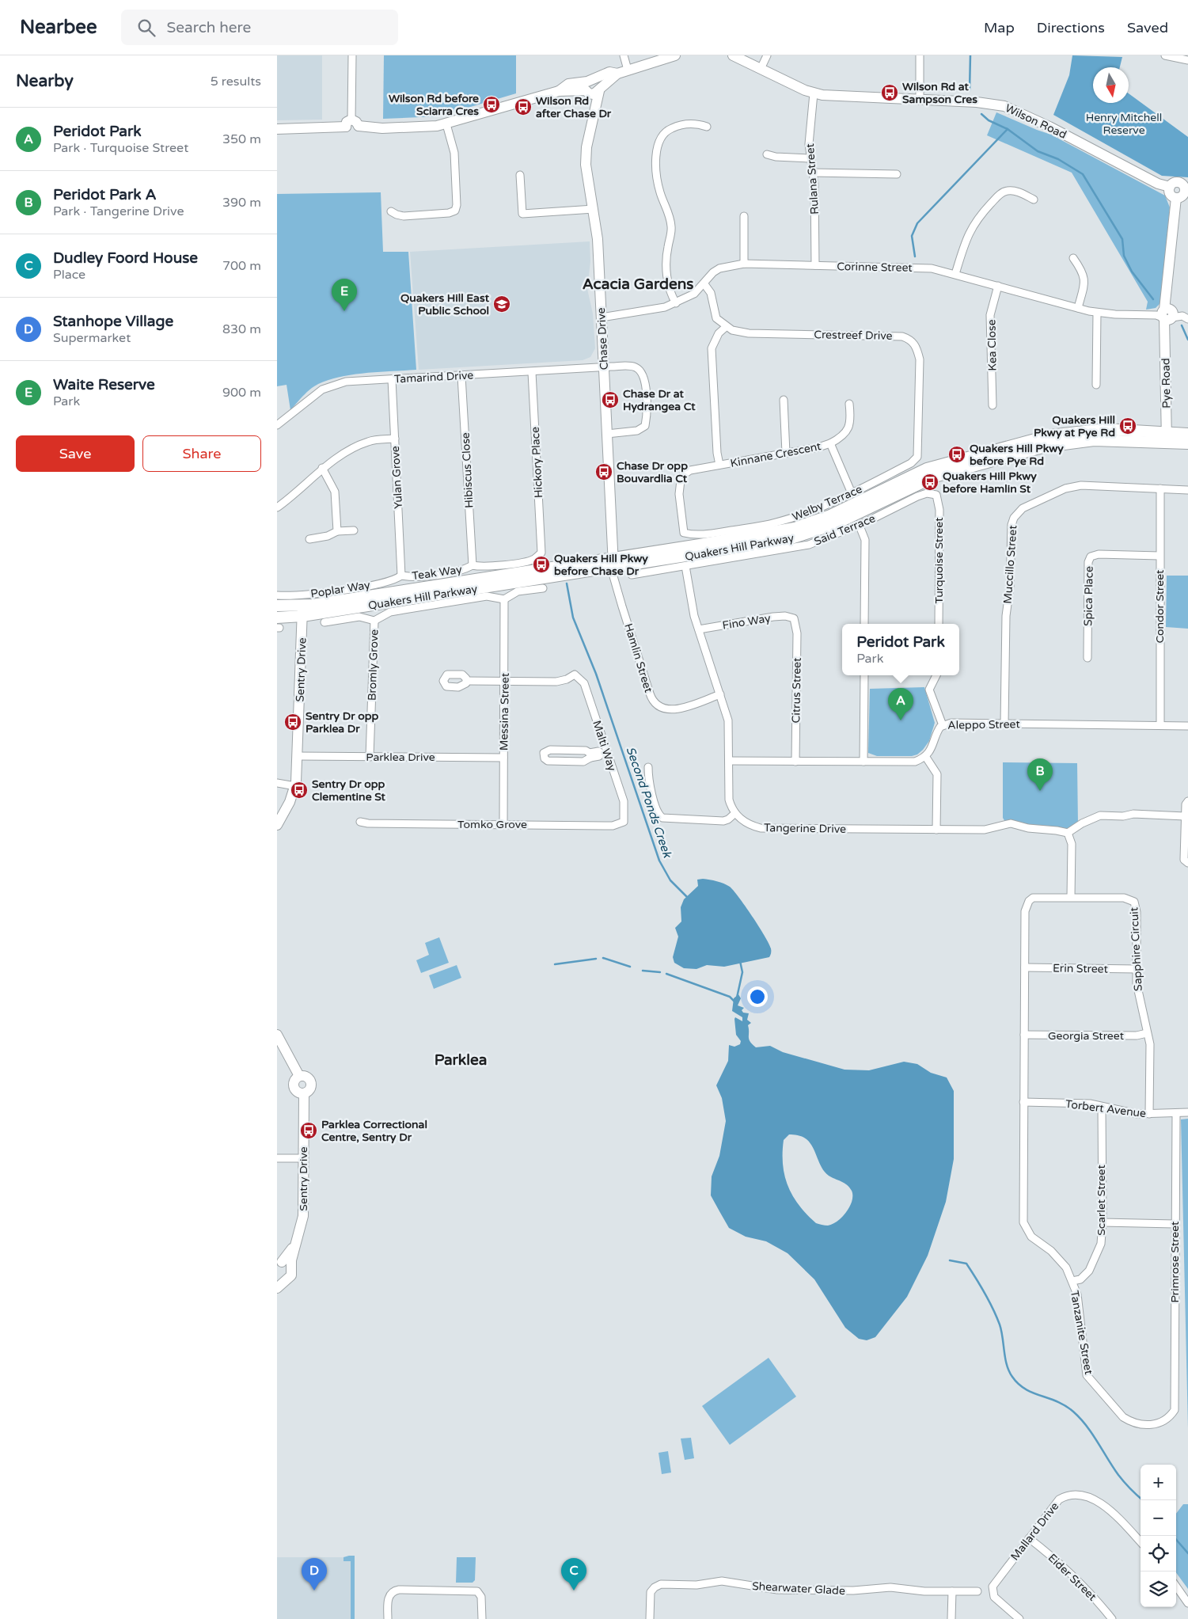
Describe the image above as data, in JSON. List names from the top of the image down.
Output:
{
  "streets": {
    "main road": ["Quakers Hill Parkway"],
    "street": [
      "Wilson Road",
      "Rulana Street",
      "Corinne Street",
      "Crestreef Drive",
      "Chase Drive",
      "Kea Close",
      "Tamarind Drive",
      "Pye Road",
      "Kinnane Crescent",
      "Hickory Place",
      "Hibiscus Close",
      "Yulan Grove",
      "Welby Terrace",
      "Said Terrace",
      "Turquoise Street",
      "Muccillo Street",
      "Teak Way",
      "Poplar Way",
      "Spica Place",
      "Condor Street",
      "Fino Way",
      "Hamlin Street",
      "Bromly Grove",
      "Sentry Drive",
      "Citrus Street",
      "Messina Street",
      "Aleppo Street",
      "Malti Way",
      "Parklea Drive",
      "Tomko Grove",
      "Tangerine Drive",
      "Sapphire Circuit",
      "Erin Street",
      "Georgia Street",
      "Torbert Avenue",
      "Scarlet Street",
      "Primrose Street",
      "Tanzanite Street",
      "Mallard Drive",
      "Eider Street",
      "Shearwater Glade"
    ]
  },
  "crossings": [
    ["Wilson Road", "Rulana Street"],
    ["Wilson Road", "Pye Road"],
    ["Rulana Street", "Corinne Street"],
    ["Corinne Street", "Chase Drive"],
    ["Corinne Street", "Kea Close"],
    ["Corinne Street", "Pye Road"],
    ["Crestreef Drive", "Kinnane Crescent"],
    ["Crestreef Drive", "Welby Terrace"],
    ["Chase Drive", "Tamarind Drive"],
    ["Chase Drive", "Quakers Hill Parkway"],
    ["Chase Drive", "Hamlin Street"],
    ["Tamarind Drive", "Hickory Place"],
    ["Tamarind Drive", "Hibiscus Close"],
    ["Tamarind Drive", "Yulan Grove"],
    ["Pye Road", "Quakers Hill Parkway"],
    ["Kinnane Crescent", "Welby Terrace"],
    ["Hickory Place", "Hibiscus Close"],
    ["Hickory Place", "Teak Way"],
    ["Hibiscus Close", "Teak Way"],
    ["Yulan Grove", "Teak Way"],
    ["Yulan Grove", "Poplar Way"],
    ["Said Terrace", "Turquoise Street"],
    ["Quakers Hill Parkway", "Hamlin Street"],
    ["Quakers Hill Parkway", "Sentry Drive"],
    ["Muccillo Street", "Condor Street"],
    ["Muccillo Street", "Aleppo Street"],
    ["Teak Way", "Poplar Way"],
    ["Spica Place", "Condor Street"],
    ["Condor Street", "Aleppo Street"],
    ["Fino Way", "Citrus Street"],
    ["Bromly Grove", "Parklea Drive"],
    ["Sentry Drive", "Parklea Drive"],
    ["Messina Street", "Malti Way"],
    ["Messina Street", "Parklea Drive"],
    ["Messina Street", "Tomko Grove"],
    ["Malti Way", "Tomko Grove"],
    ["Sapphire Circuit", "Erin Street"],
    ["Sapphire Circuit", "Georgia Street"],
    ["Sapphire Circuit", "Torbert Avenue"],
    ["Sapphire Circuit", "Tanzanite Street"],
    ["Torbert Avenue", "Scarlet Street"],
    ["Torbert Avenue", "Primrose Street"],
    ["Torbert Avenue", "Tanzanite Street"],
    ["Scarlet Street", "Tanzanite Street"],
    ["Primrose Street", "Tanzanite Street"],
    ["Mallard Drive", "Eider Street"]
  ],
  "districts": ["Acacia Gardens", "Parklea"],
  "water": ["Second Ponds Creek"],
  "parks": ["Henry Mitchell Reserve"],
  "places": {
    "bus stop": [
      "Wilson Rd at Sampson Cres",
      "Wilson Rd before Sciarra Cres",
      "Wilson Rd after Chase Dr",
      "Chase Dr at Hydrangea Ct",
      "Quakers Hill Pkwy at Pye Rd",
      "Quakers Hill Pkwy before Pye Rd",
      "Chase Dr opp Bouvardlia Ct",
      "Quakers Hill Pkwy before Hamlin St",
      "Quakers Hill Pkwy before Chase Dr",
      "Sentry Dr opp Parklea Dr",
      "Sentry Dr opp Clementine St",
      "Parklea Correctional Centre, Sentry Dr"
    ],
    "school or university": ["Quakers Hill East Public School"]
  },
  "north": "bottom",
  "page": {
    "header": "Nearbee",
    "search": "Search here",
    "nav": ["Map", "Directions", "Saved"],
    "heading": ["Nearby", "5 results"],
    "list": [
      {
        "mark": "A",
        "name": "Peridot Park",
        "note": "Park · Turquoise Street",
        "value": "350 m"
      },
      {
        "mark": "B",
        "name": "Peridot Park A",
        "note": "Park · Tangerine Drive",
        "value": "390 m"
      },
      {
        "mark": "C",
        "name": "Dudley Foord House",
        "note": "Place",
        "value": "700 m"
      },
      {
        "mark": "D",
        "name": "Stanhope Village",
        "note": "Supermarket",
        "value": "830 m"
      },
      {
        "mark": "E",
        "name": "Waite Reserve",
        "note": "Park",
        "value": "900 m"
      }
    ],
    "pins": [
      "E",
      "A",
      "B",
      "C",
      "D"
    ],
    "buttons": ["Save", "Share"],
    "popup": ["Peridot Park", "Park"],
    "map_buttons": ["+", "−"]
  }
}
